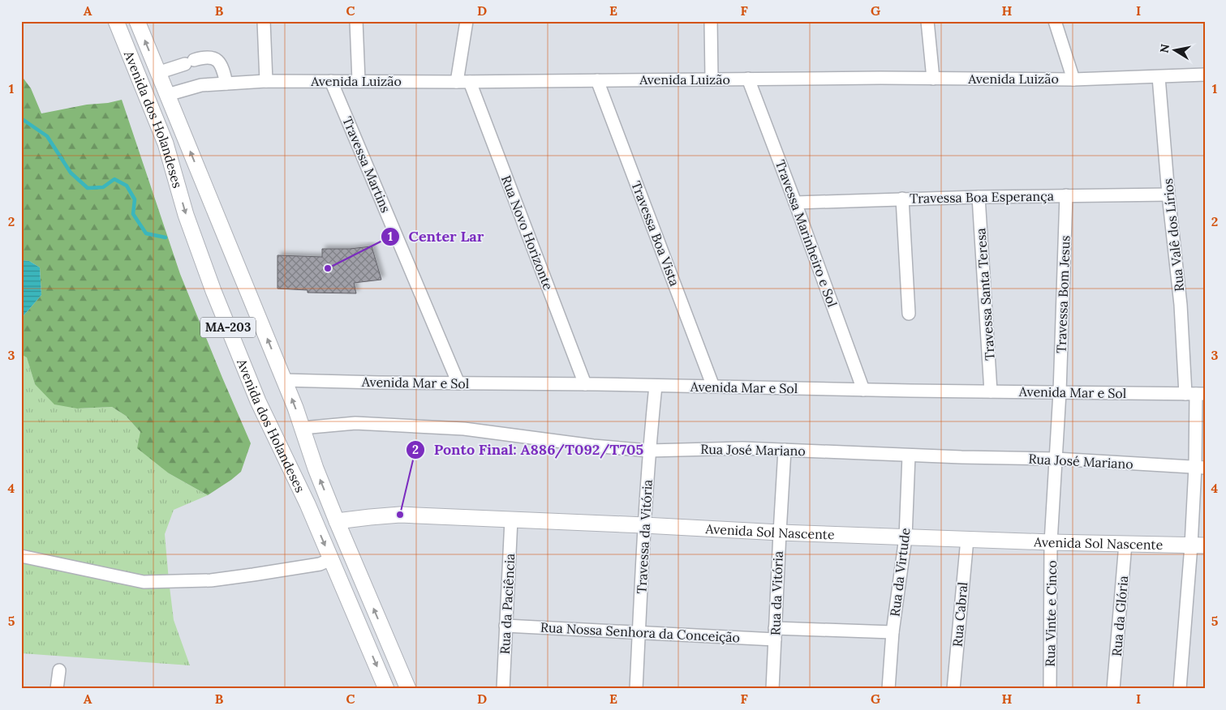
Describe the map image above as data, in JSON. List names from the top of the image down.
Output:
{
  "streets": {
    "main road": ["Avenida dos Holandeses", "MA-203", "Avenida Sol Nascente"],
    "street": [
      "Avenida Luizão",
      "Travessa Martins",
      "Travessa Boa Esperança",
      "Rua Novo Horizonte",
      "Travessa Boa Vista",
      "Travessa Marinheiro e Sol",
      "Rua Valê dos Lírios",
      "Travessa Santa Teresa",
      "Travessa Bom Jesus",
      "Avenida Mar e Sol",
      "Rua José Mariano",
      "Travessa da Vitória",
      "Rua da Virtude",
      "Rua da Vitória",
      "Rua da Paciência",
      "Rua Vinte e Cinco",
      "Rua Cabral",
      "Rua da Glória",
      "Rua Nossa Senhora da Conceição"
    ]
  },
  "crossings": [
    ["Avenida Luizão", "Avenida dos Holandeses"],
    ["Avenida Luizão", "Travessa Martins"],
    ["Avenida Luizão", "Rua Novo Horizonte"],
    ["Avenida Luizão", "Travessa Boa Vista"],
    ["Avenida Luizão", "Travessa Marinheiro e Sol"],
    ["Avenida Luizão", "Rua Valê dos Lírios"],
    ["Avenida dos Holandeses", "Avenida Mar e Sol"],
    ["Avenida dos Holandeses", "Rua José Mariano"],
    ["Avenida dos Holandeses", "Avenida Sol Nascente"],
    ["Travessa Martins", "Avenida Mar e Sol"],
    ["Travessa Boa Esperança", "Travessa Marinheiro e Sol"],
    ["Travessa Boa Esperança", "Rua Valê dos Lírios"],
    ["Travessa Boa Esperança", "Travessa Santa Teresa"],
    ["Travessa Boa Esperança", "Travessa Bom Jesus"],
    ["Rua Novo Horizonte", "Avenida Mar e Sol"],
    ["Travessa Boa Vista", "Avenida Mar e Sol"],
    ["Travessa Marinheiro e Sol", "Avenida Mar e Sol"],
    ["Rua Valê dos Lírios", "Avenida Mar e Sol"],
    ["Rua Valê dos Lírios", "Rua José Mariano"],
    ["Rua Valê dos Lírios", "Avenida Sol Nascente"],
    ["Travessa Santa Teresa", "Avenida Mar e Sol"],
    ["Travessa Bom Jesus", "Avenida Mar e Sol"],
    ["Travessa Bom Jesus", "Rua Vinte e Cinco"],
    ["Avenida Mar e Sol", "Travessa da Vitória"],
    ["Avenida Mar e Sol", "Rua Vinte e Cinco"],
    ["Rua José Mariano", "Travessa da Vitória"],
    ["Rua José Mariano", "Rua da Virtude"],
    ["Rua José Mariano", "Rua da Vitória"],
    ["Rua José Mariano", "Rua Vinte e Cinco"],
    ["Avenida Sol Nascente", "Travessa da Vitória"],
    ["Avenida Sol Nascente", "Rua da Virtude"],
    ["Avenida Sol Nascente", "Rua da Vitória"],
    ["Avenida Sol Nascente", "Rua da Paciência"],
    ["Avenida Sol Nascente", "Rua Vinte e Cinco"],
    ["Avenida Sol Nascente", "Rua Cabral"],
    ["Avenida Sol Nascente", "Rua da Glória"],
    ["Travessa da Vitória", "Rua Nossa Senhora da Conceição"],
    ["Rua da Virtude", "Rua Nossa Senhora da Conceição"],
    ["Rua da Vitória", "Rua Nossa Senhora da Conceição"],
    ["Rua da Paciência", "Rua Nossa Senhora da Conceição"]
  ],
  "places": ["Center Lar", "Ponto Final: A886/T092/T705"],
  "north": "left",
  "grid": {
    "columns": [
      "A",
      "B",
      "C",
      "D",
      "E",
      "F",
      "G",
      "H",
      "I"
    ],
    "rows": [
      "1",
      "2",
      "3",
      "4",
      "5"
    ]
  }
}
